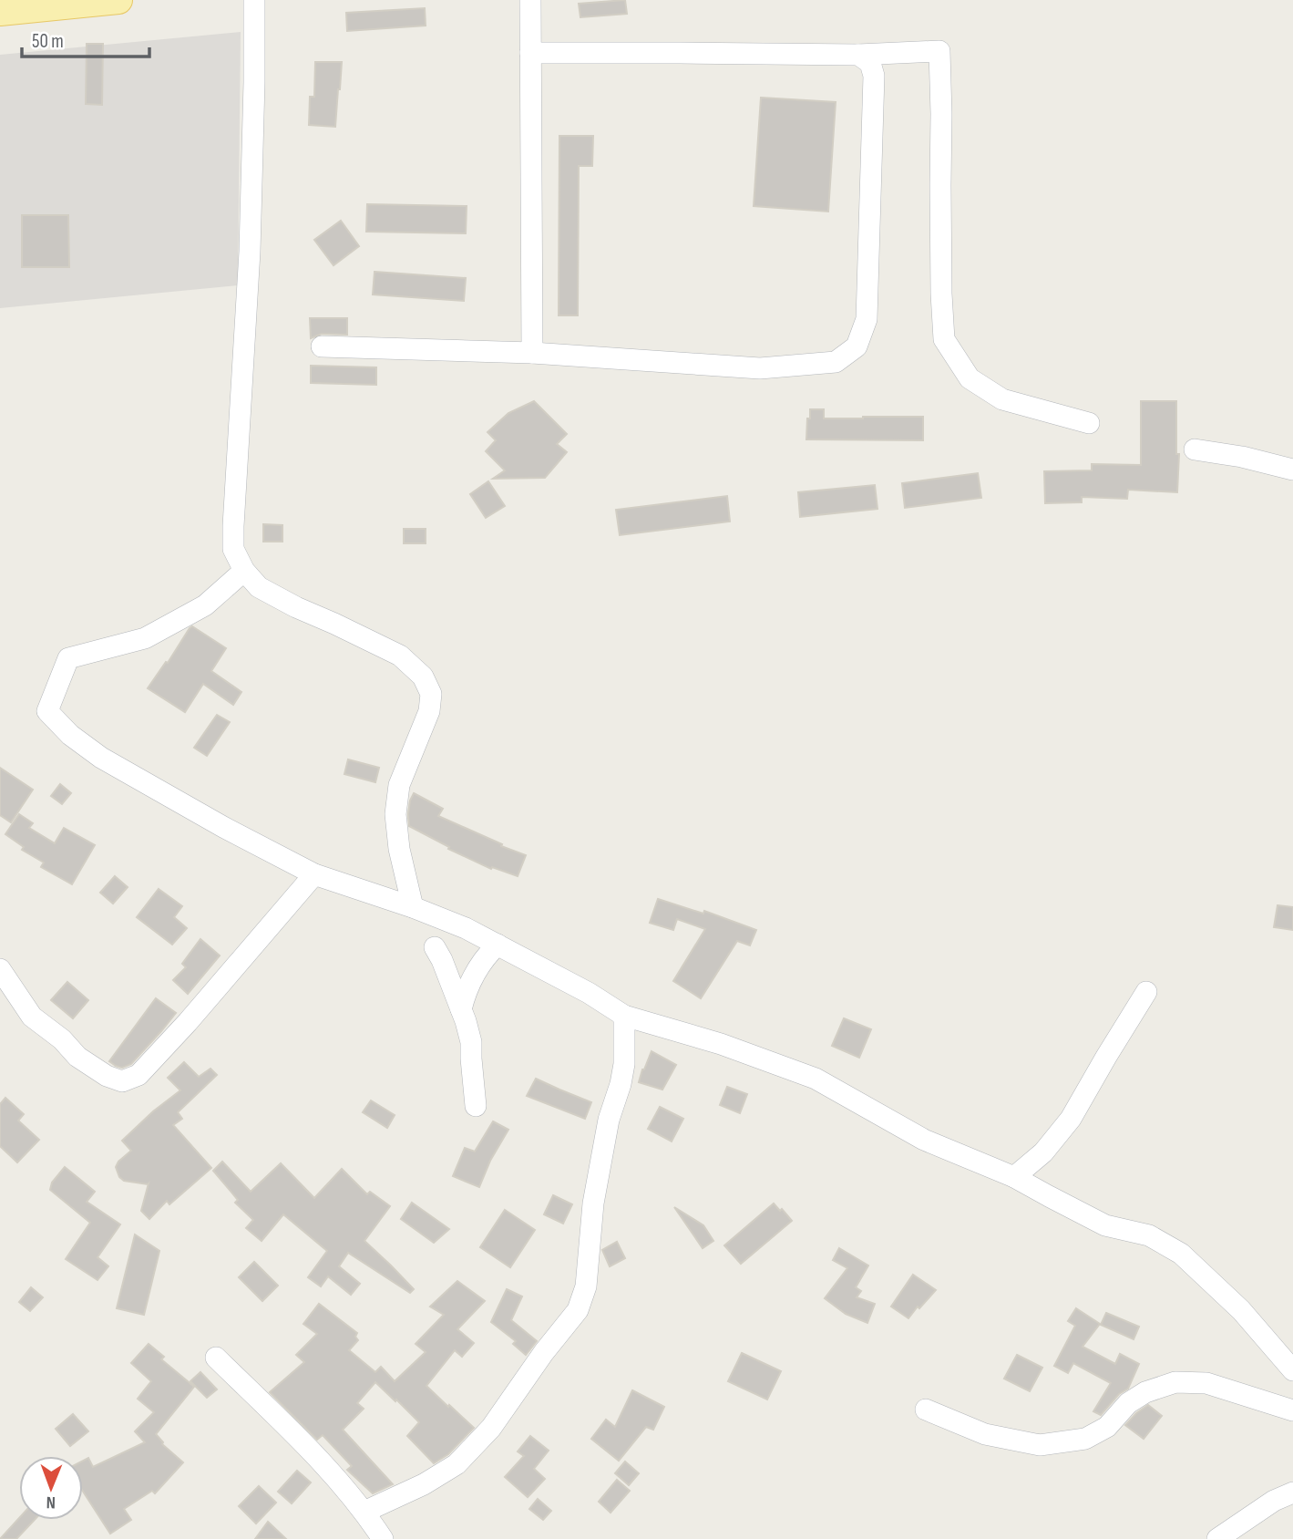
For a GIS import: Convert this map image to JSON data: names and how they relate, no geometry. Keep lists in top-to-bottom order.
{
  "scale_bar": "50 m",
  "north": "bottom"
}
